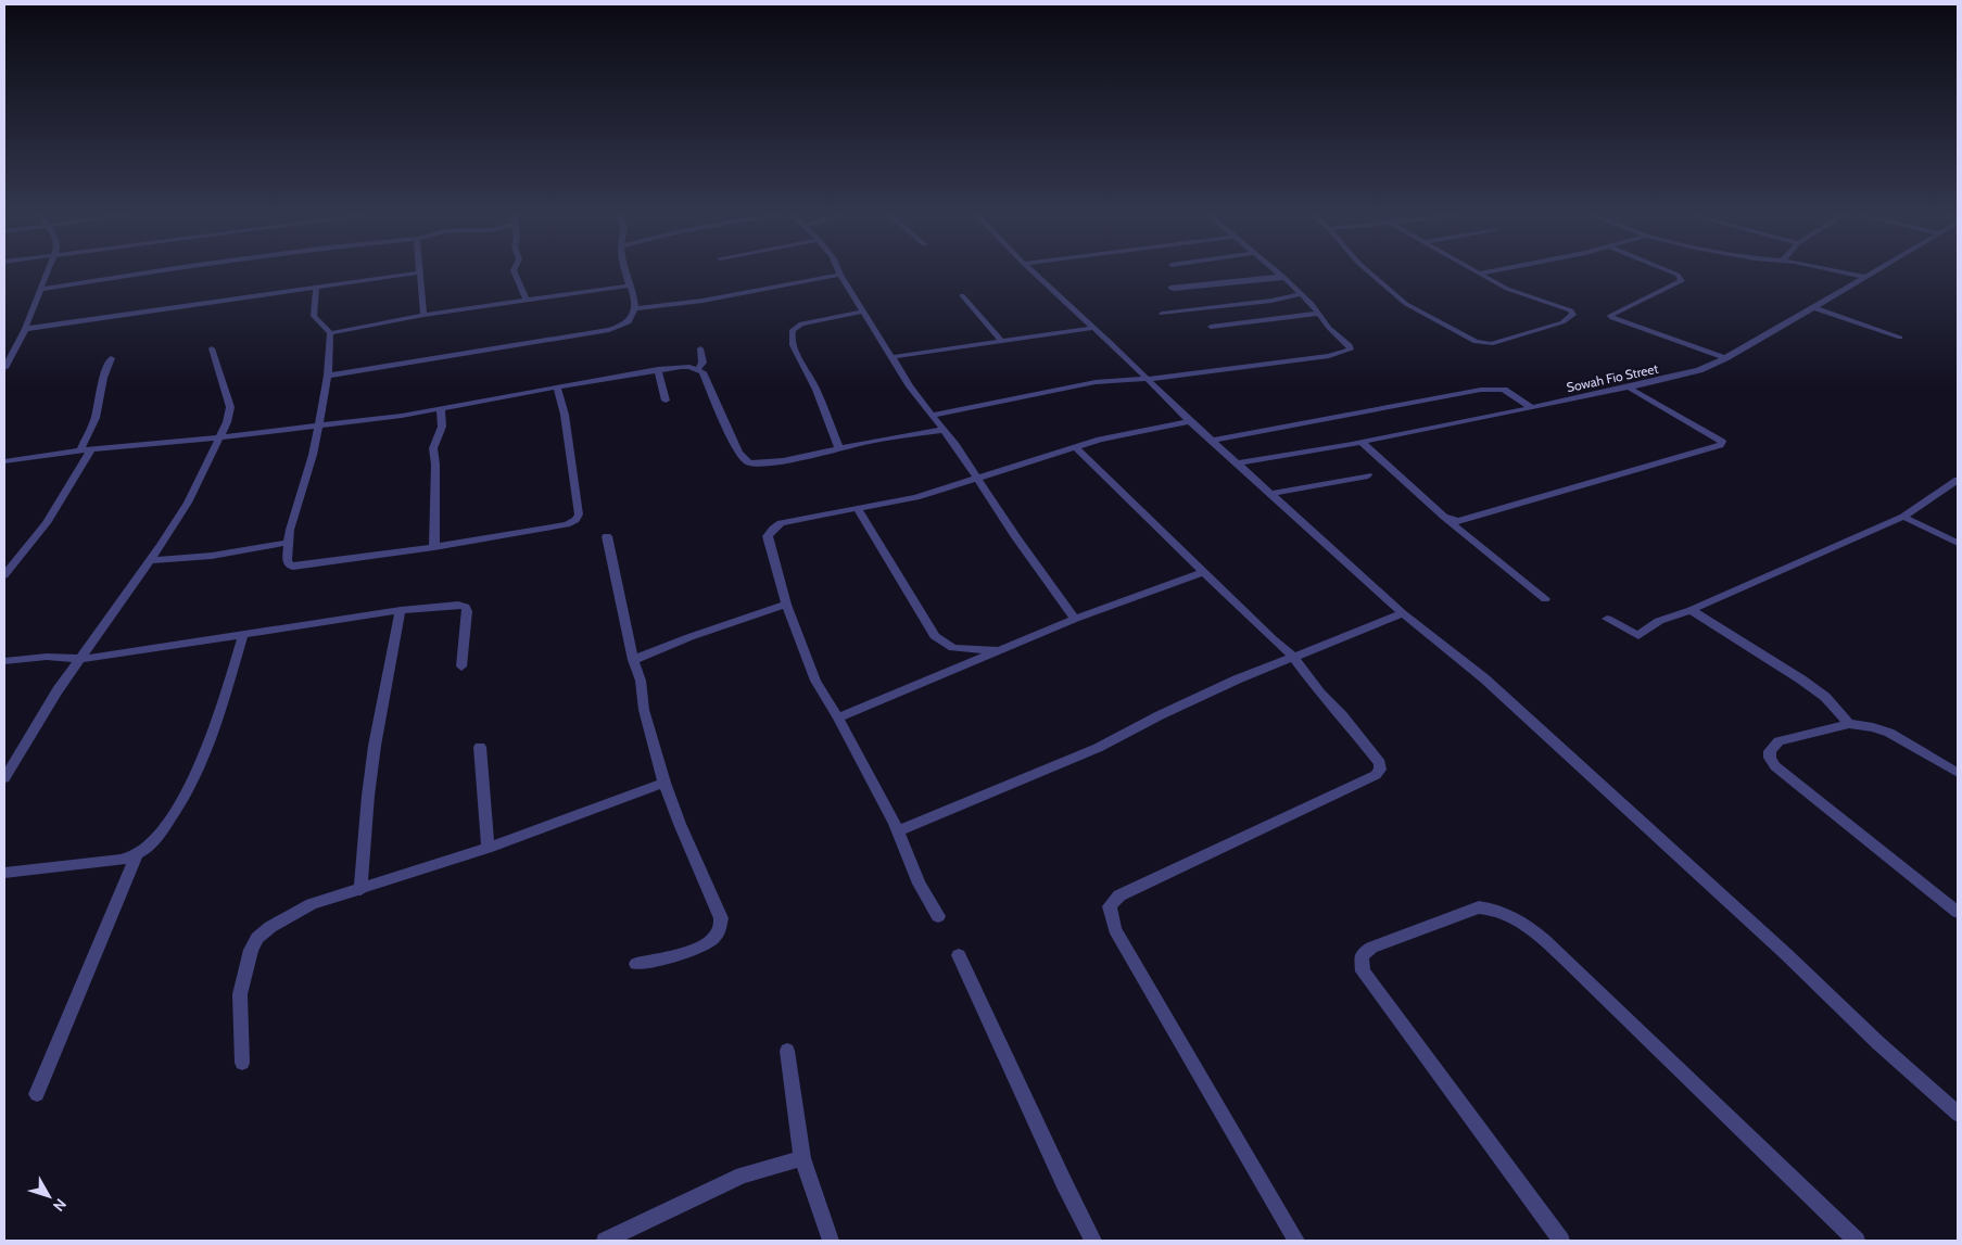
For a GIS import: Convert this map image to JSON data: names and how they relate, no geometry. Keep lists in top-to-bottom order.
{
  "streets": {
    "street": ["Sowah Fio Street"]
  },
  "north": "bottom right"
}
